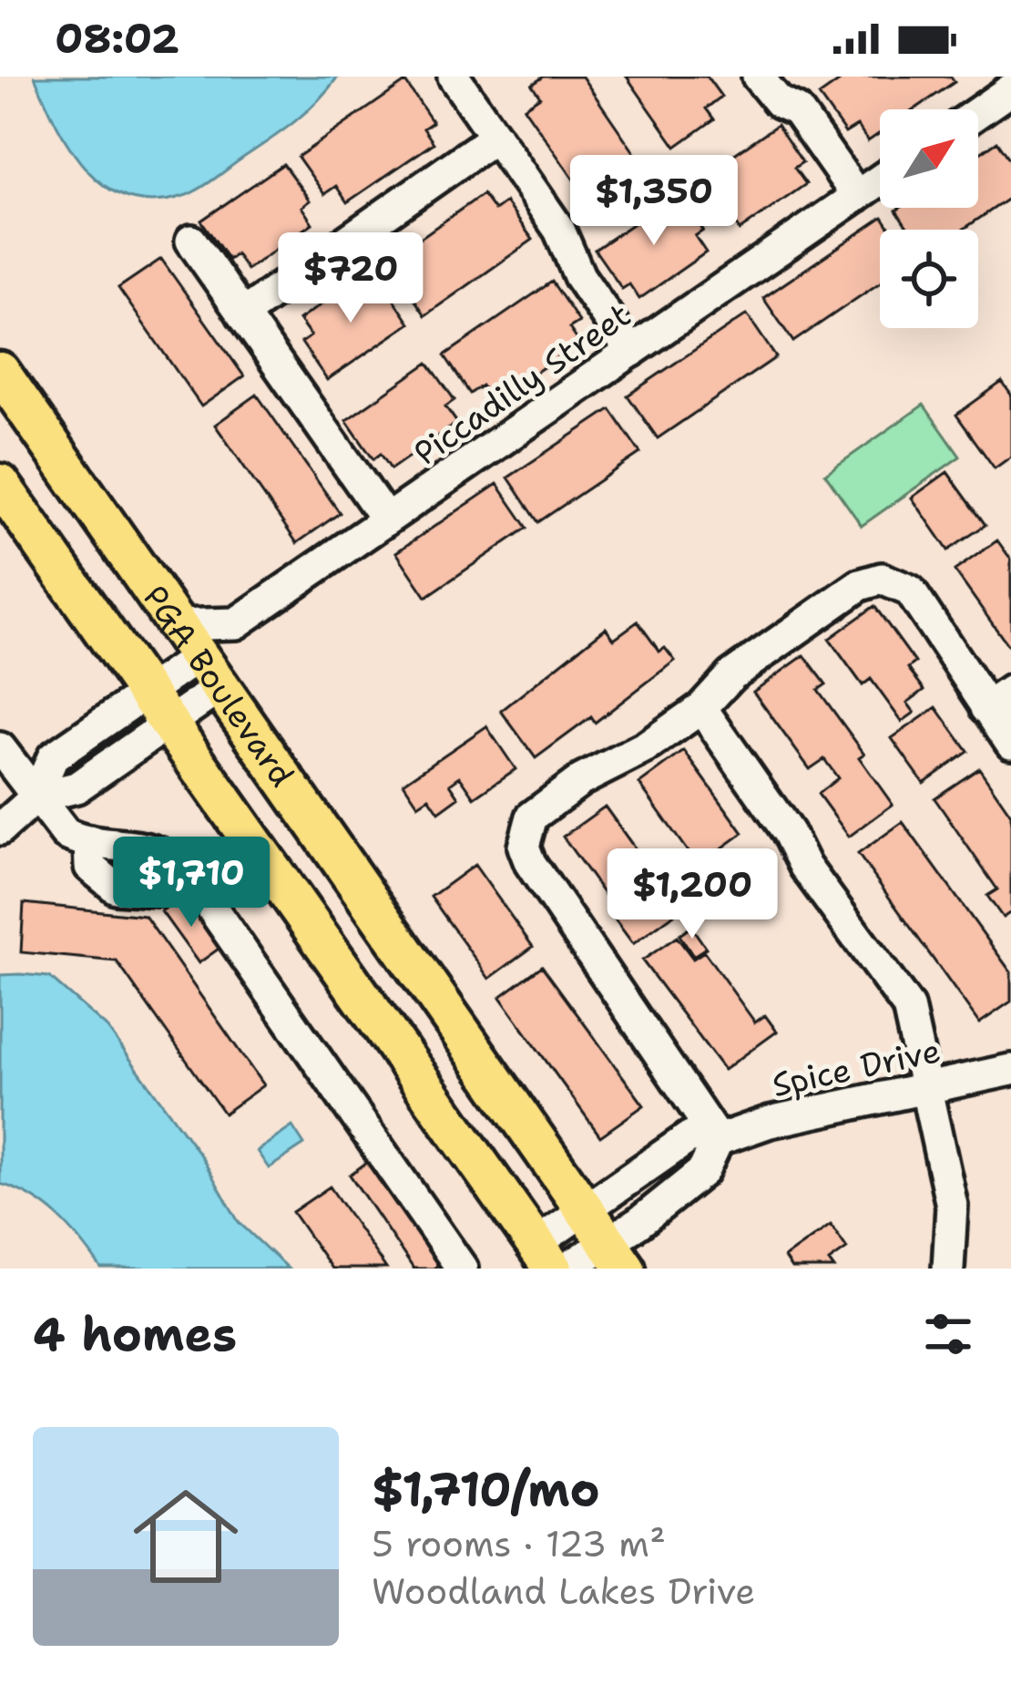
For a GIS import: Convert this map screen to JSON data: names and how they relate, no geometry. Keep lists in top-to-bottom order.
{
  "streets": {
    "main road": ["PGA Boulevard"],
    "street": ["Piccadilly Street", "Spice Drive"]
  },
  "crossings": [
    ["Piccadilly Street", "PGA Boulevard"],
    ["PGA Boulevard", "Spice Drive"]
  ],
  "north": "top right",
  "page": {
    "status": "08:02",
    "price": [
      "$1,350",
      "$720",
      "$1,710",
      "$1,200"
    ],
    "heading": "4 homes",
    "list": [
      {
        "name": "$1,710/mo",
        "note": "5 rooms · 123 m² · Woodland Lakes Drive"
      }
    ]
  }
}
